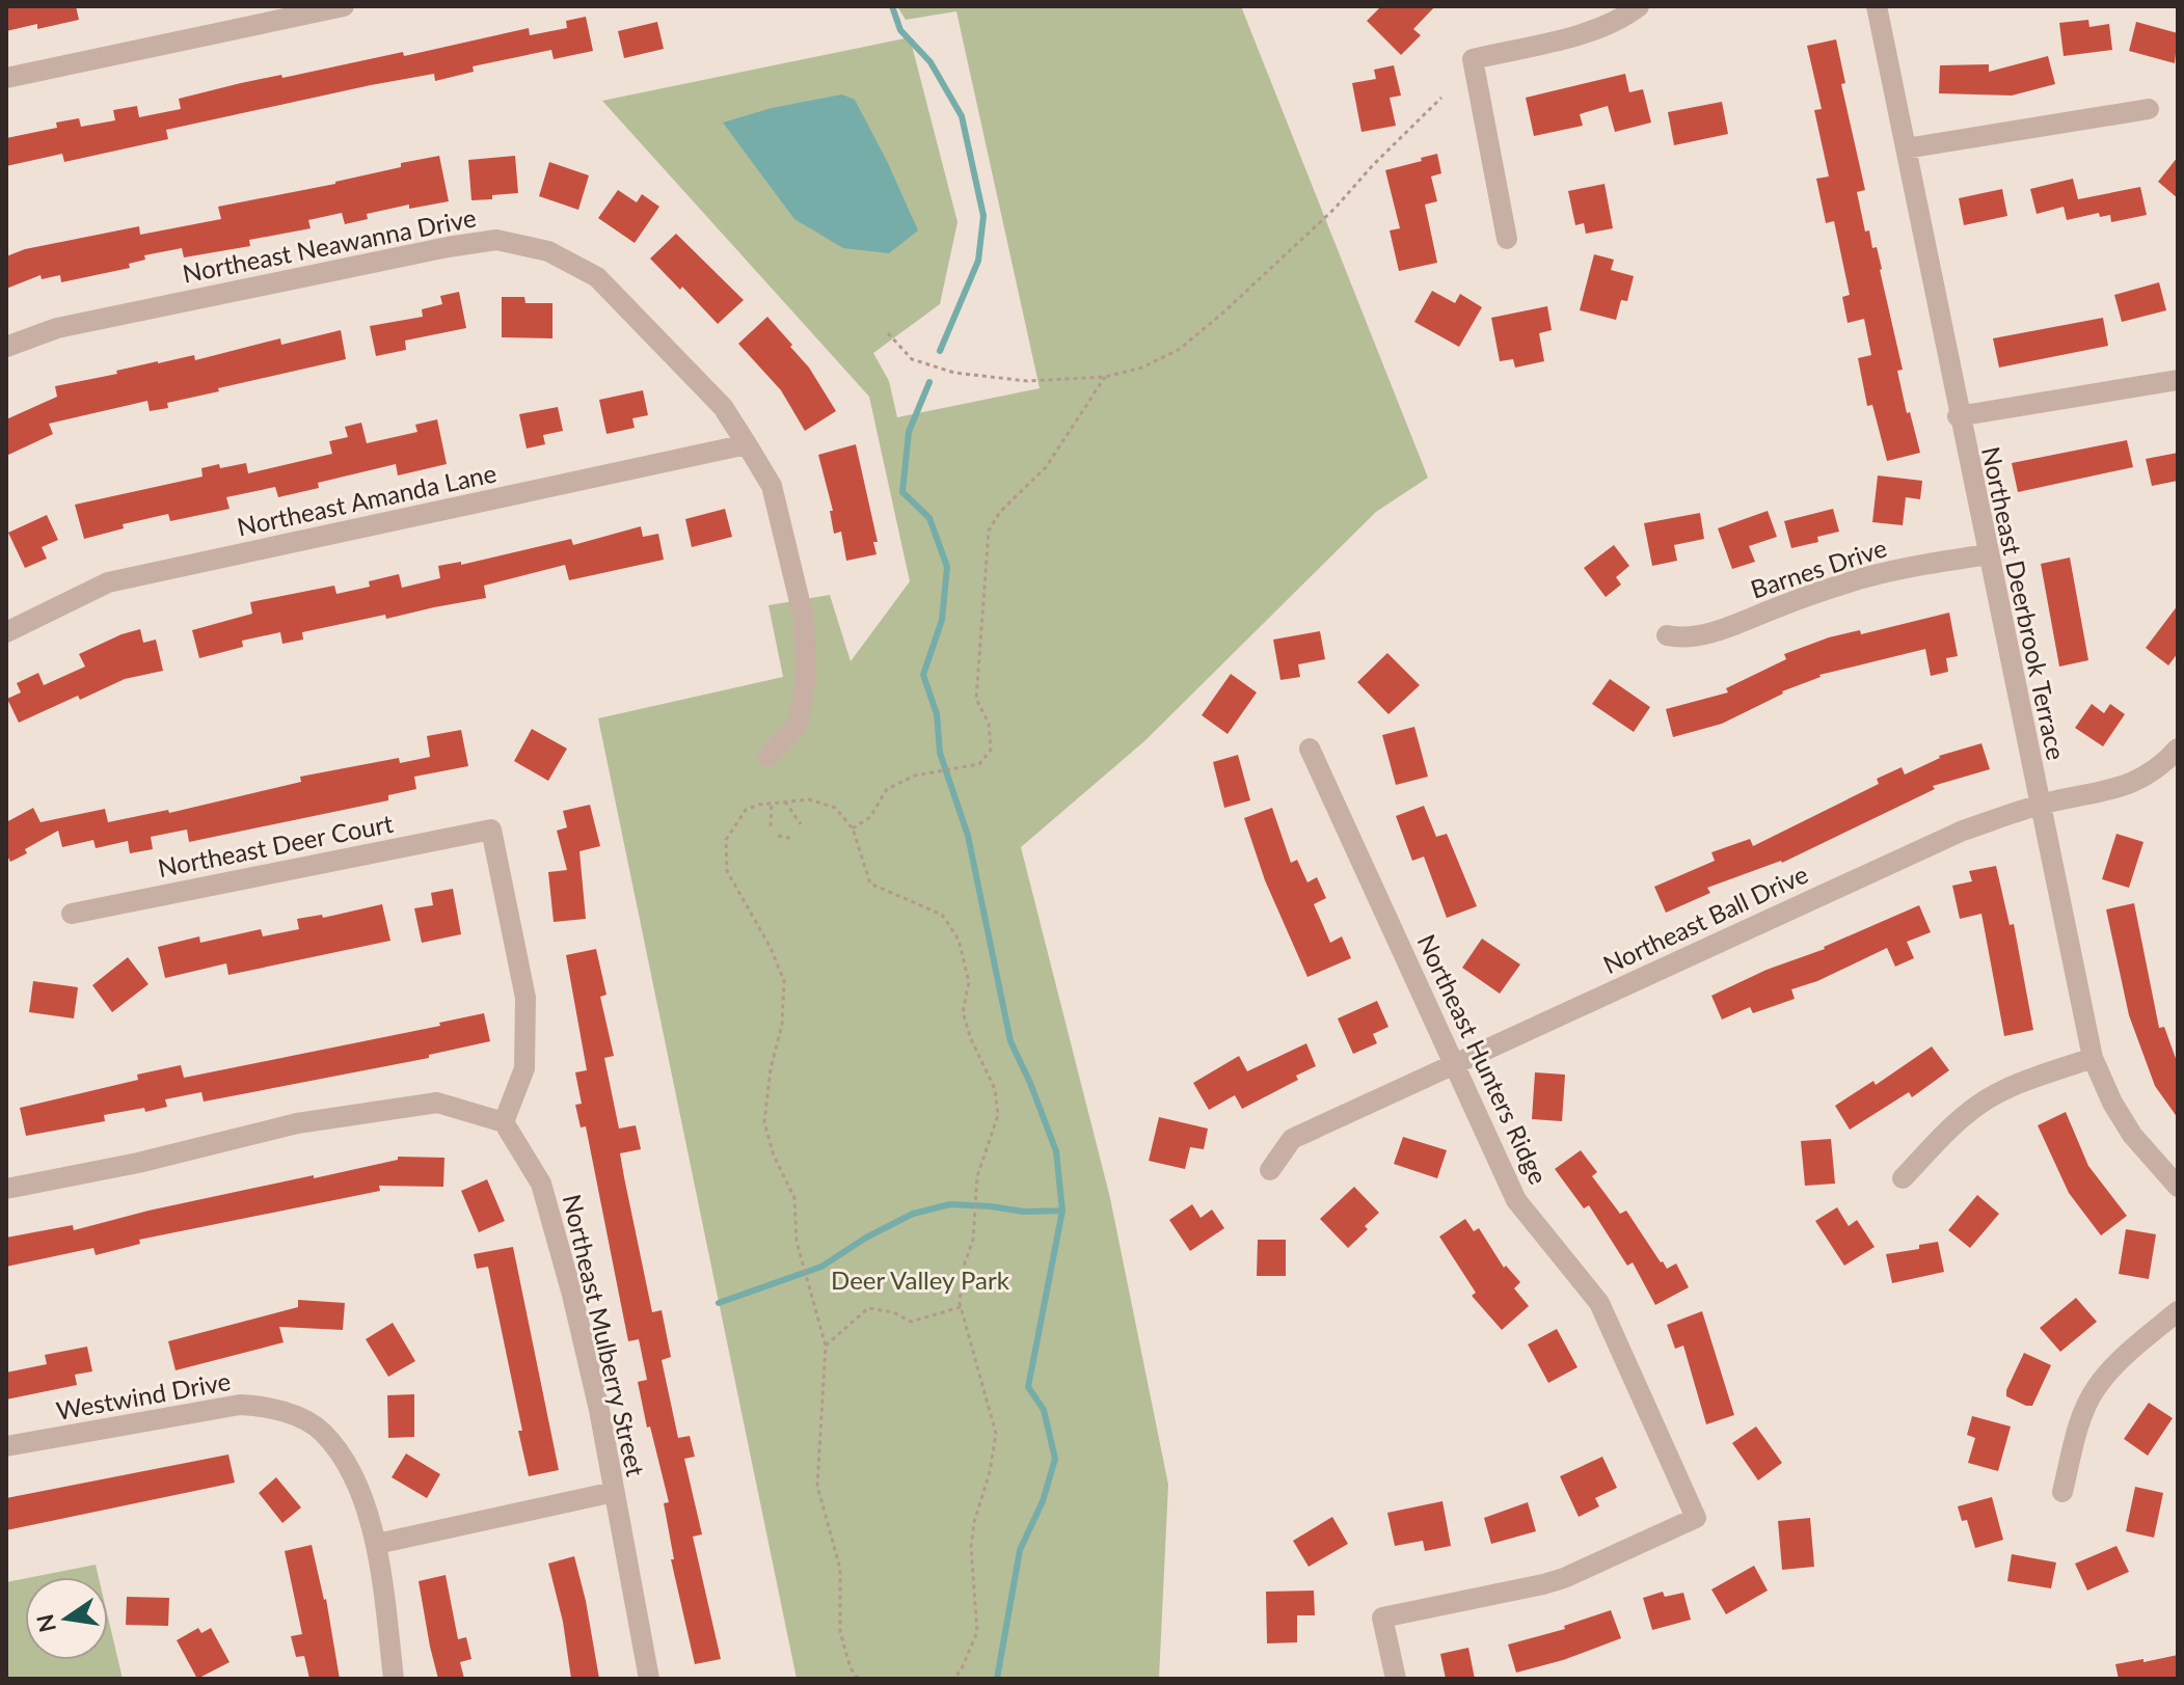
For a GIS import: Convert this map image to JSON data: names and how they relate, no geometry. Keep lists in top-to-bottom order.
{
  "streets": {
    "street": [
      "Northeast Neawanna Drive",
      "Northeast Amanda Lane",
      "Barnes Drive",
      "Northeast Deerbrook Terrace",
      "Northeast Deer Court",
      "Northeast Ball Drive",
      "Northeast Hunters Ridge",
      "Northeast Mulberry Street",
      "Westwind Drive"
    ]
  },
  "crossings": [
    ["Northeast Neawanna Drive", "Northeast Amanda Lane"],
    ["Barnes Drive", "Northeast Deerbrook Terrace"],
    ["Northeast Deerbrook Terrace", "Northeast Ball Drive"],
    ["Northeast Deer Court", "Northeast Mulberry Street"],
    ["Northeast Ball Drive", "Northeast Hunters Ridge"]
  ],
  "parks": ["Deer Valley Park"],
  "north": "left"
}
